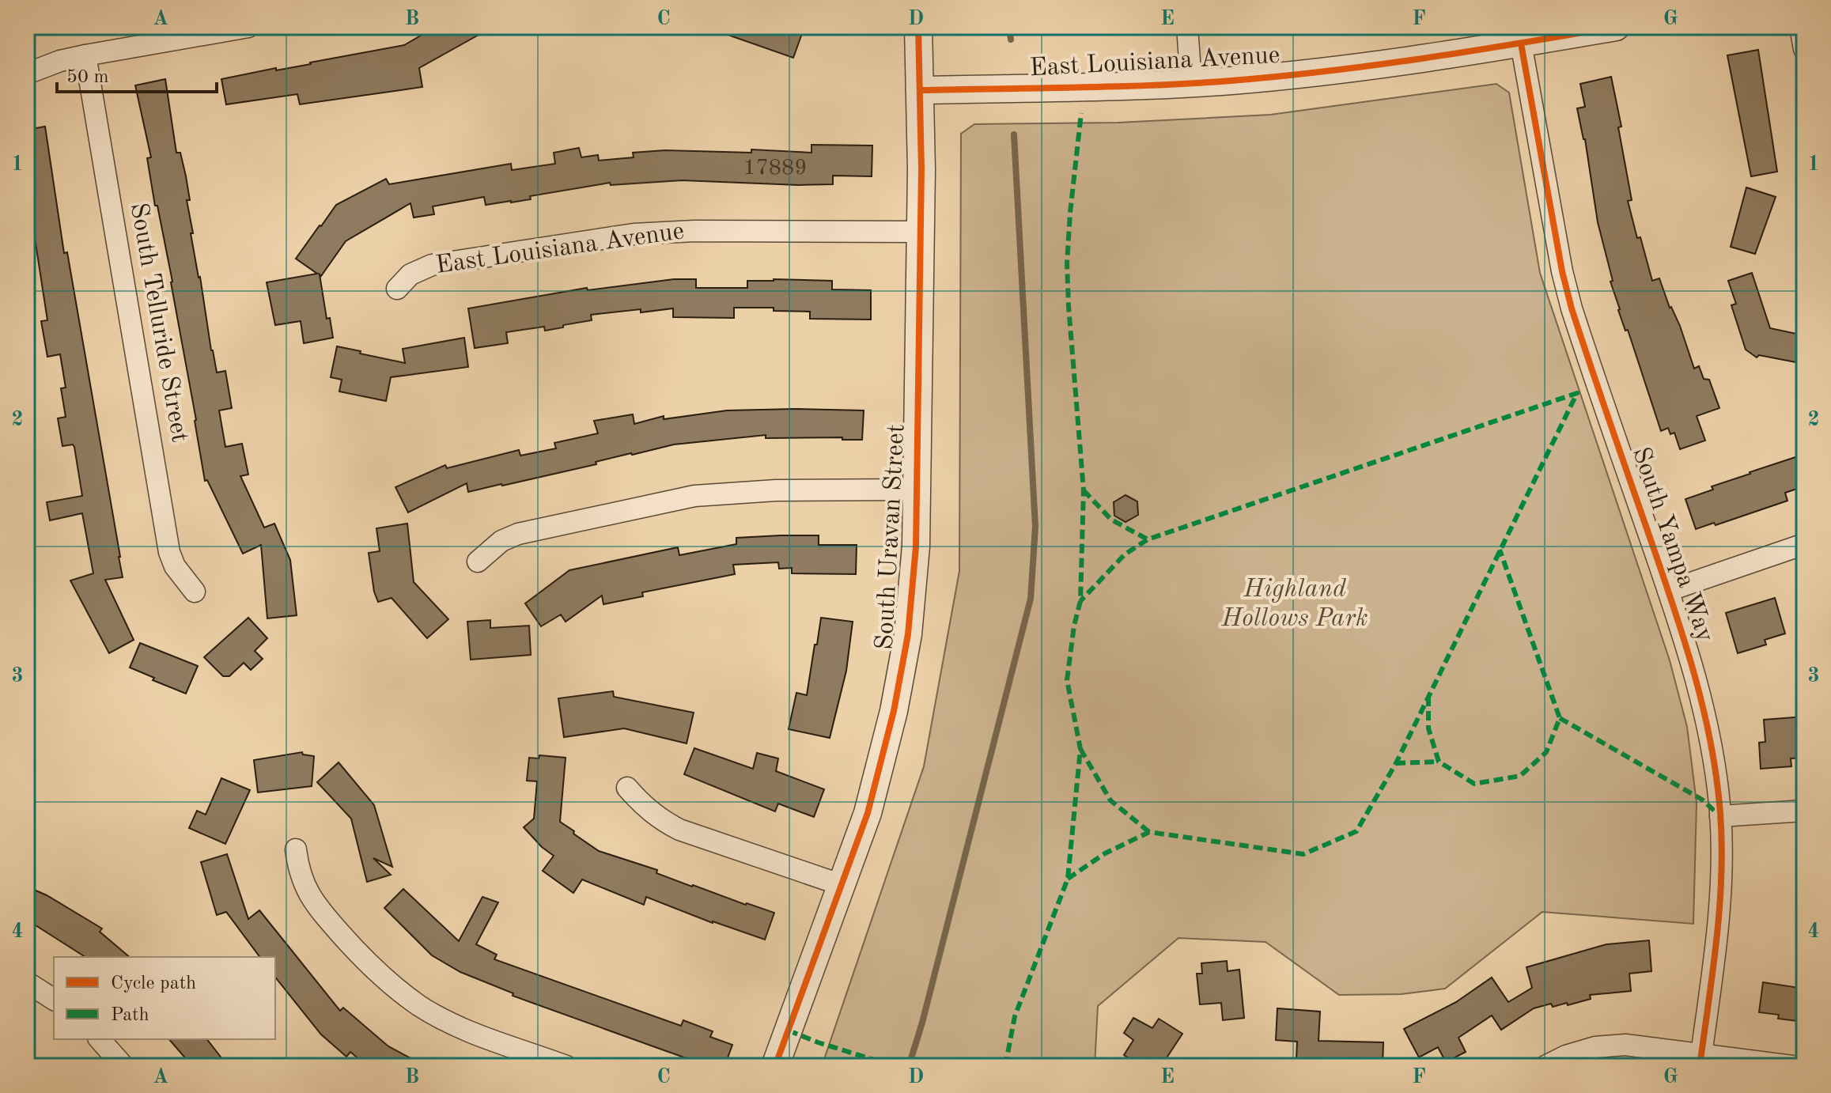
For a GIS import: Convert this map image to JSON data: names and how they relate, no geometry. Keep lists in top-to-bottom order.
{
  "streets": {
    "street": [
      "East Louisiana Avenue",
      "South Telluride Street",
      "South Uravan Street",
      "South Yampa Way"
    ]
  },
  "crossings": [
    ["East Louisiana Avenue", "South Uravan Street"],
    ["East Louisiana Avenue", "South Yampa Way"]
  ],
  "parks": ["Highland Hollows Park"],
  "house_numbers": ["17889"],
  "legend": ["Cycle path", "Path"],
  "scale_bar": "50 m",
  "grid": {
    "columns": [
      "A",
      "B",
      "C",
      "D",
      "E",
      "F",
      "G"
    ],
    "rows": [
      "1",
      "2",
      "3",
      "4"
    ]
  }
}
